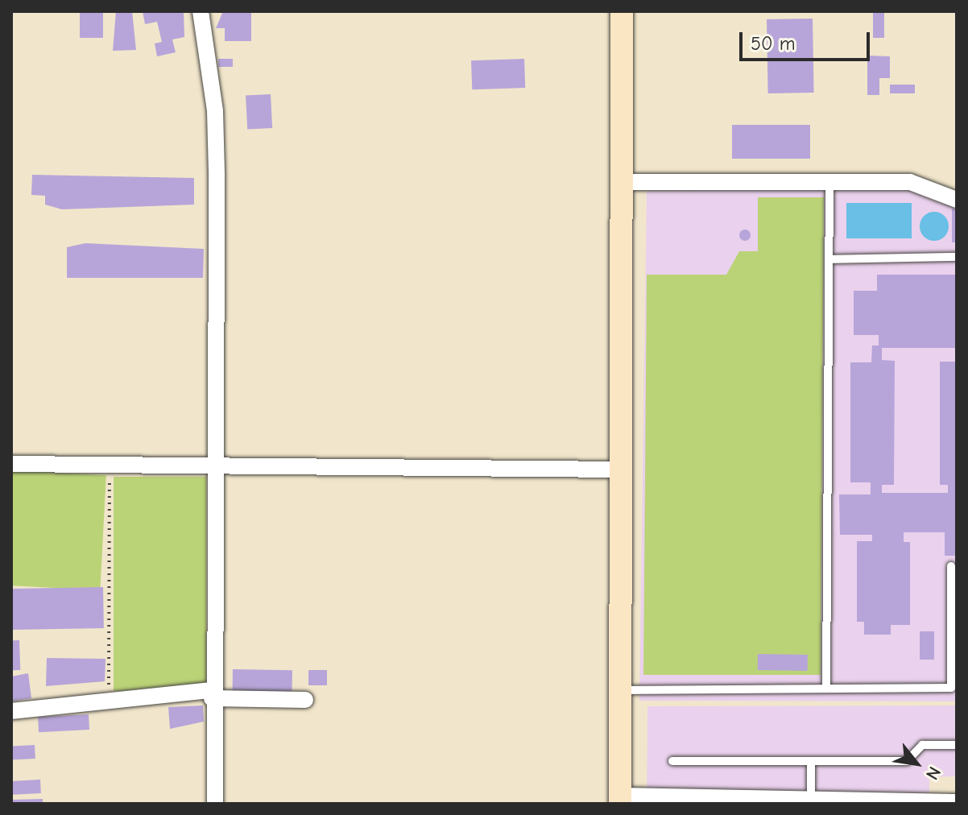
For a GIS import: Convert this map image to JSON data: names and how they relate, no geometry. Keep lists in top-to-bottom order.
{
  "scale_bar": "50 m",
  "north": "bottom right"
}
